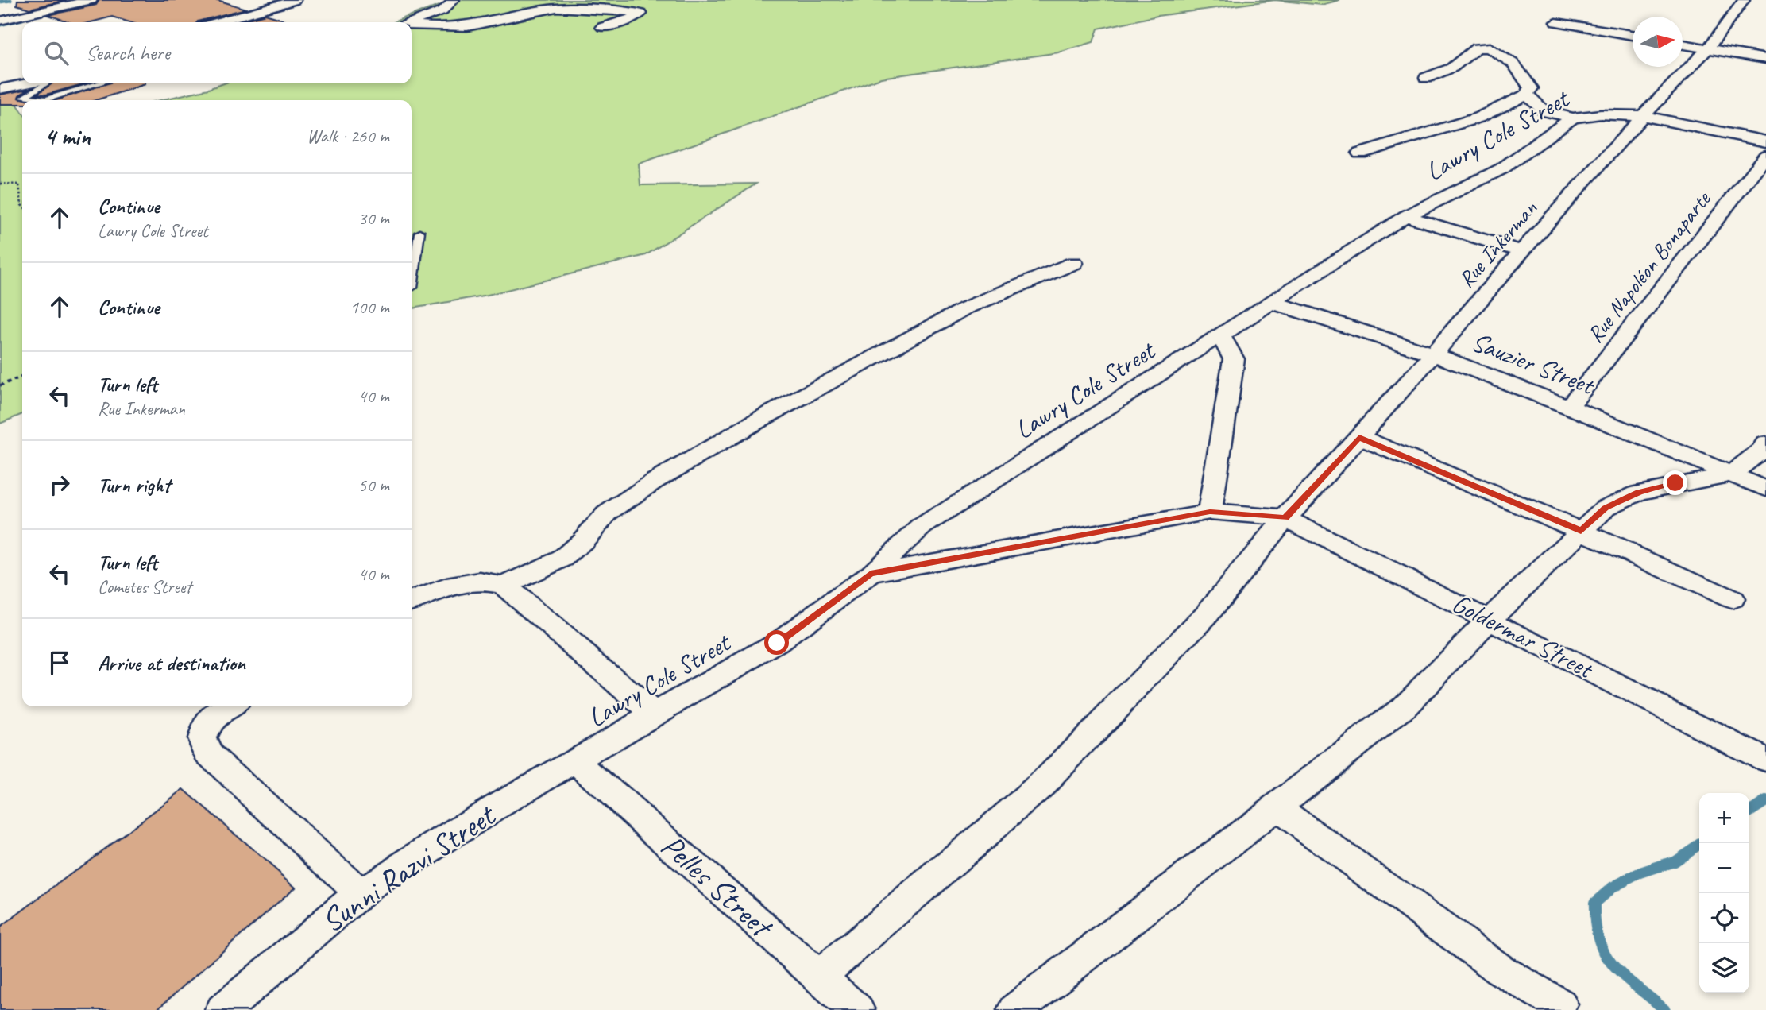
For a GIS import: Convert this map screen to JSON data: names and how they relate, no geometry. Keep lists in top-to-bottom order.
{
  "streets": {
    "street": [
      "Lawry Cole Street",
      "Rue Inkerman",
      "Rue Napoléon Bonaparte",
      "Sauzier Street",
      "Goldermar Street",
      "Sunni Razvi Street",
      "Pelles Street"
    ]
  },
  "crossings": [
    ["Lawry Cole Street", "Rue Inkerman"],
    ["Lawry Cole Street", "Sauzier Street"],
    ["Lawry Cole Street", "Sunni Razvi Street"],
    ["Lawry Cole Street", "Pelles Street"],
    ["Rue Inkerman", "Sauzier Street"],
    ["Rue Inkerman", "Goldermar Street"],
    ["Rue Inkerman", "Pelles Street"],
    ["Rue Napoléon Bonaparte", "Sauzier Street"],
    ["Sunni Razvi Street", "Pelles Street"]
  ],
  "north": "right",
  "page": {
    "search": "Search here",
    "heading": ["4 min", "Walk · 260 m"],
    "list": [
      ["Continue", "Lawry Cole Street", "30 m"],
      ["Continue", "100 m"],
      ["Turn left", "Rue Inkerman", "40 m"],
      ["Turn right", "50 m"],
      ["Turn left", "Cometes Street", "40 m"],
      "Arrive at destination"
    ],
    "map_buttons": ["+", "−"]
  }
}
